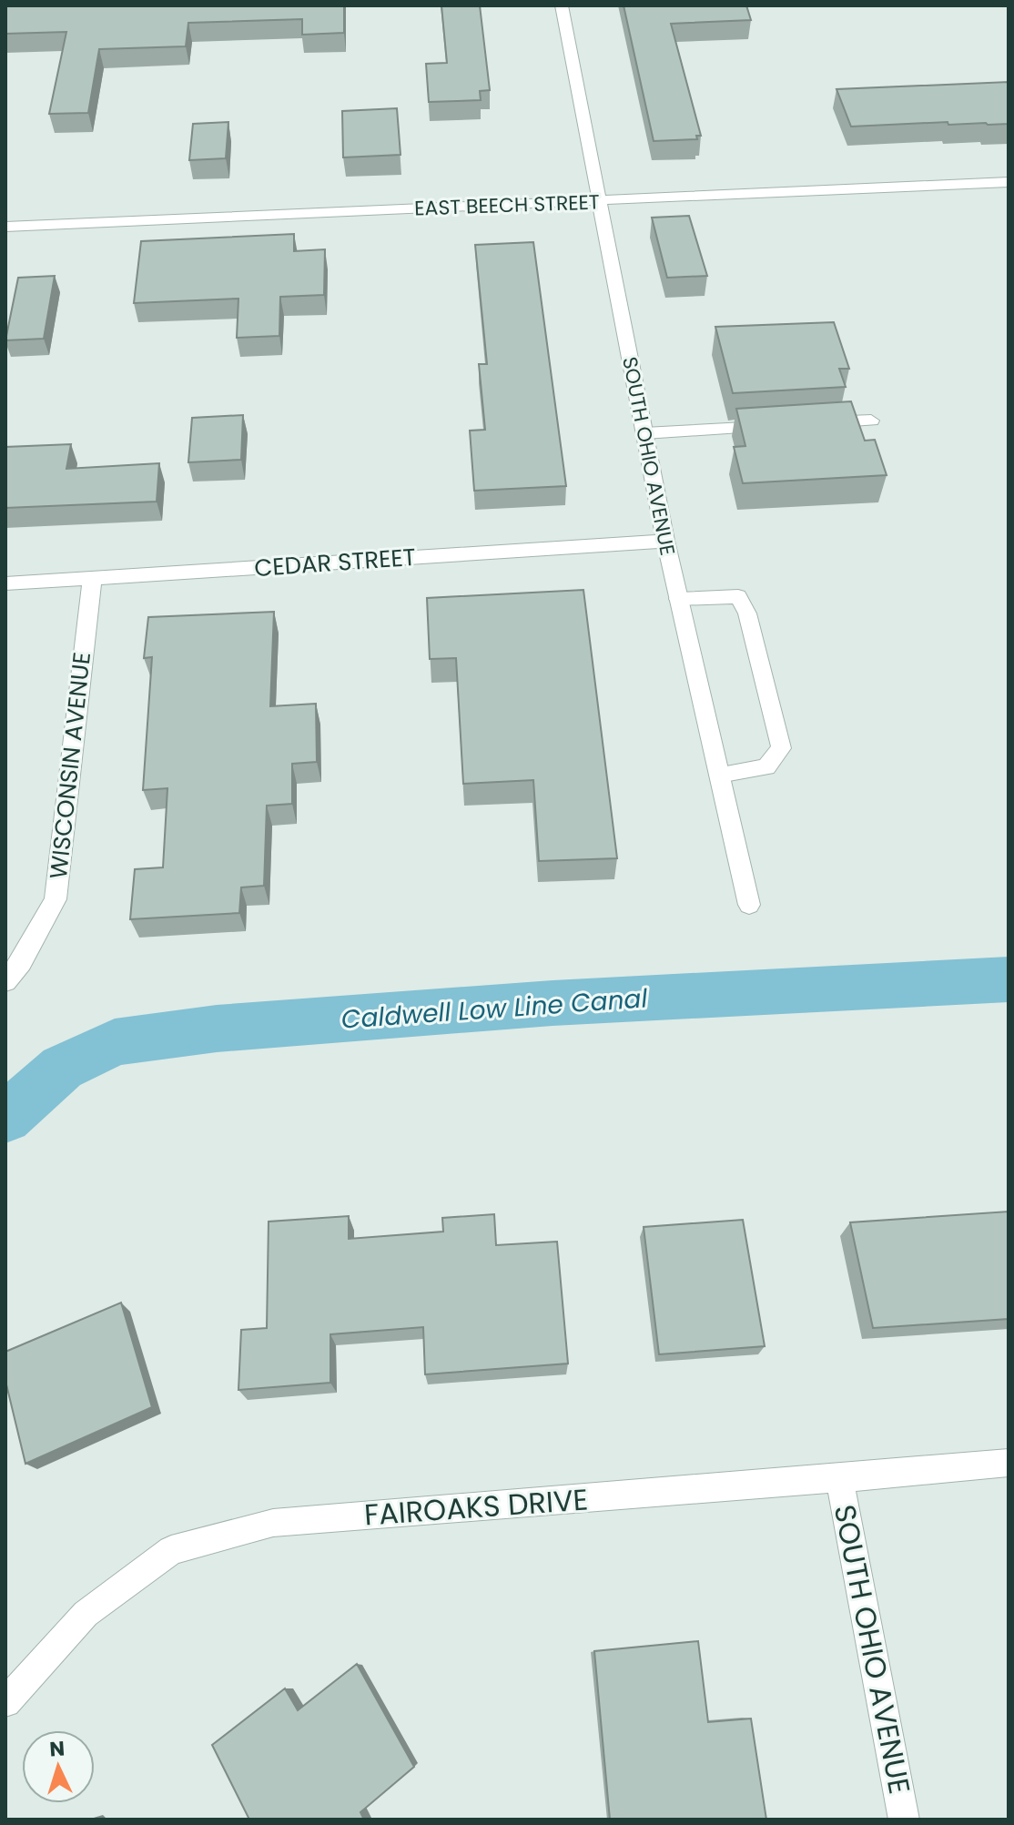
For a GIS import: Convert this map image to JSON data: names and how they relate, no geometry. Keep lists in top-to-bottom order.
{
  "streets": {
    "street": [
      "EAST BEECH STREET",
      "SOUTH OHIO AVENUE",
      "CEDAR STREET",
      "WISCONSIN AVENUE",
      "FAIROAKS DRIVE"
    ]
  },
  "crossings": [
    ["EAST BEECH STREET", "SOUTH OHIO AVENUE"],
    ["SOUTH OHIO AVENUE", "CEDAR STREET"],
    ["SOUTH OHIO AVENUE", "FAIROAKS DRIVE"],
    ["CEDAR STREET", "WISCONSIN AVENUE"]
  ],
  "water": ["Caldwell Low Line Canal"],
  "north": "top"
}
